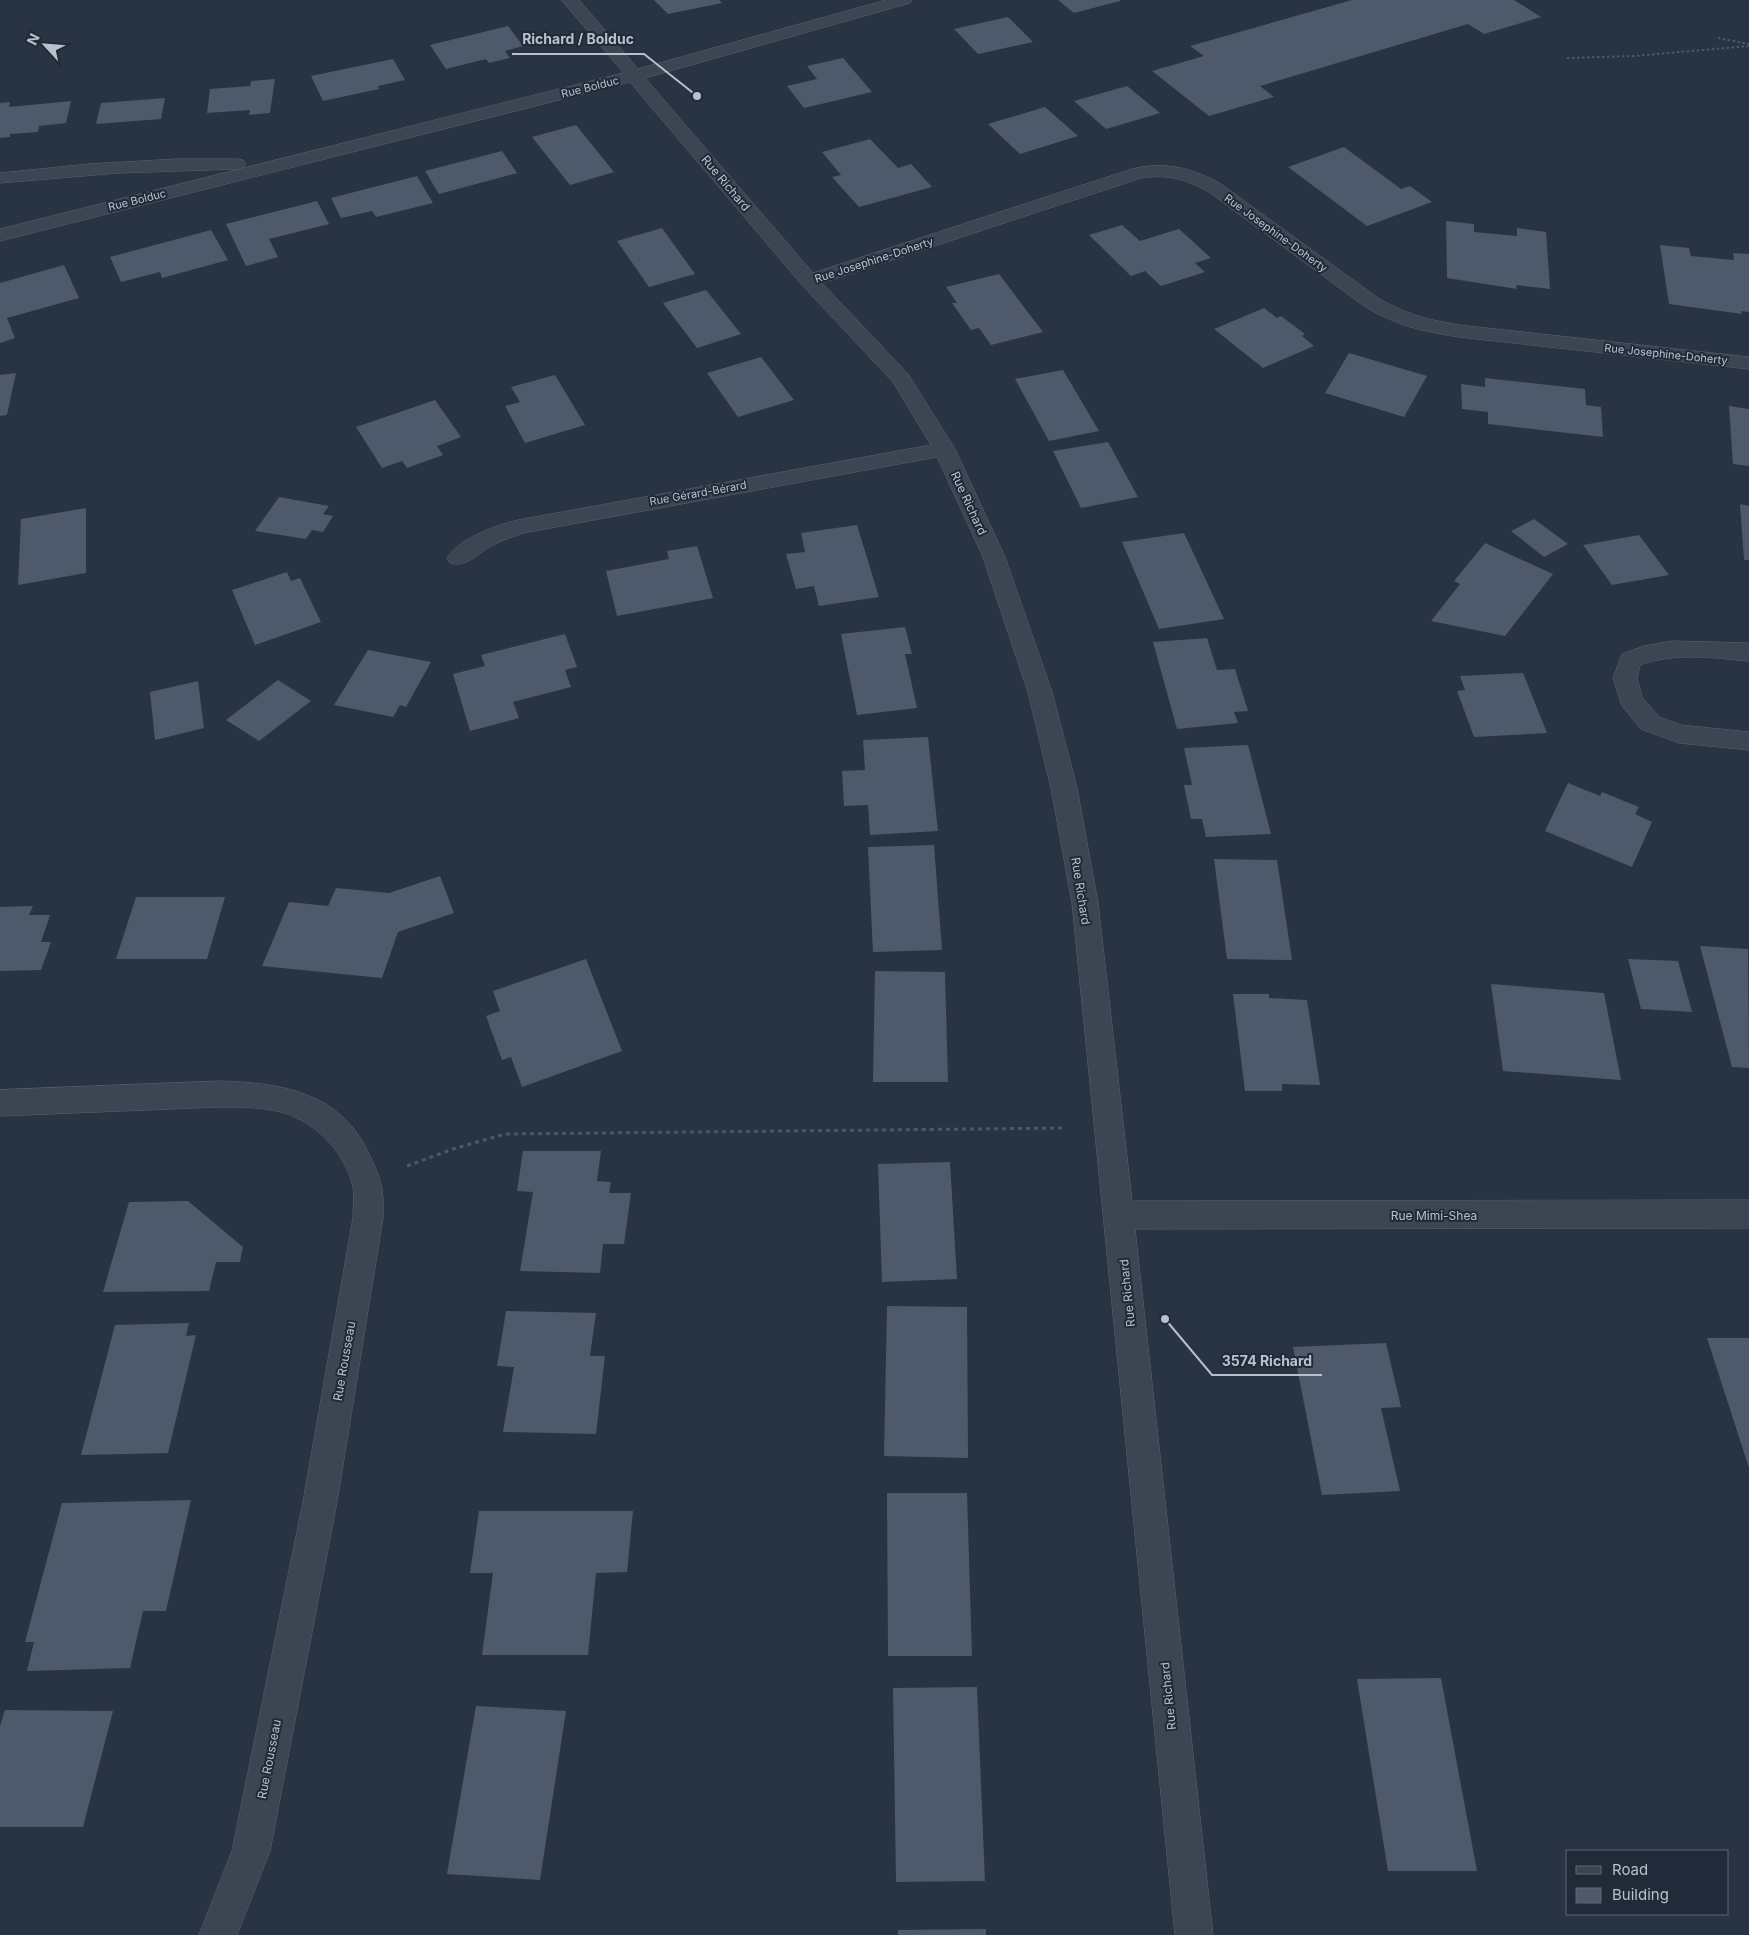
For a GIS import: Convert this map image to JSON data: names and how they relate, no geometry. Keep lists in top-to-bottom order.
{
  "streets": {
    "street": [
      "Rue Bolduc",
      "Rue Richard",
      "Rue Josephine-Doherty",
      "Rue Gérard-Bérard",
      "Rue Mimi-Shea",
      "Rue Rousseau"
    ]
  },
  "crossings": [
    ["Rue Bolduc", "Rue Richard"],
    ["Rue Richard", "Rue Josephine-Doherty"],
    ["Rue Richard", "Rue Gérard-Bérard"],
    ["Rue Richard", "Rue Mimi-Shea"]
  ],
  "places": ["Richard / Bolduc", "3574 Richard"],
  "legend": ["Road", "Building"],
  "north": "top left"
}
